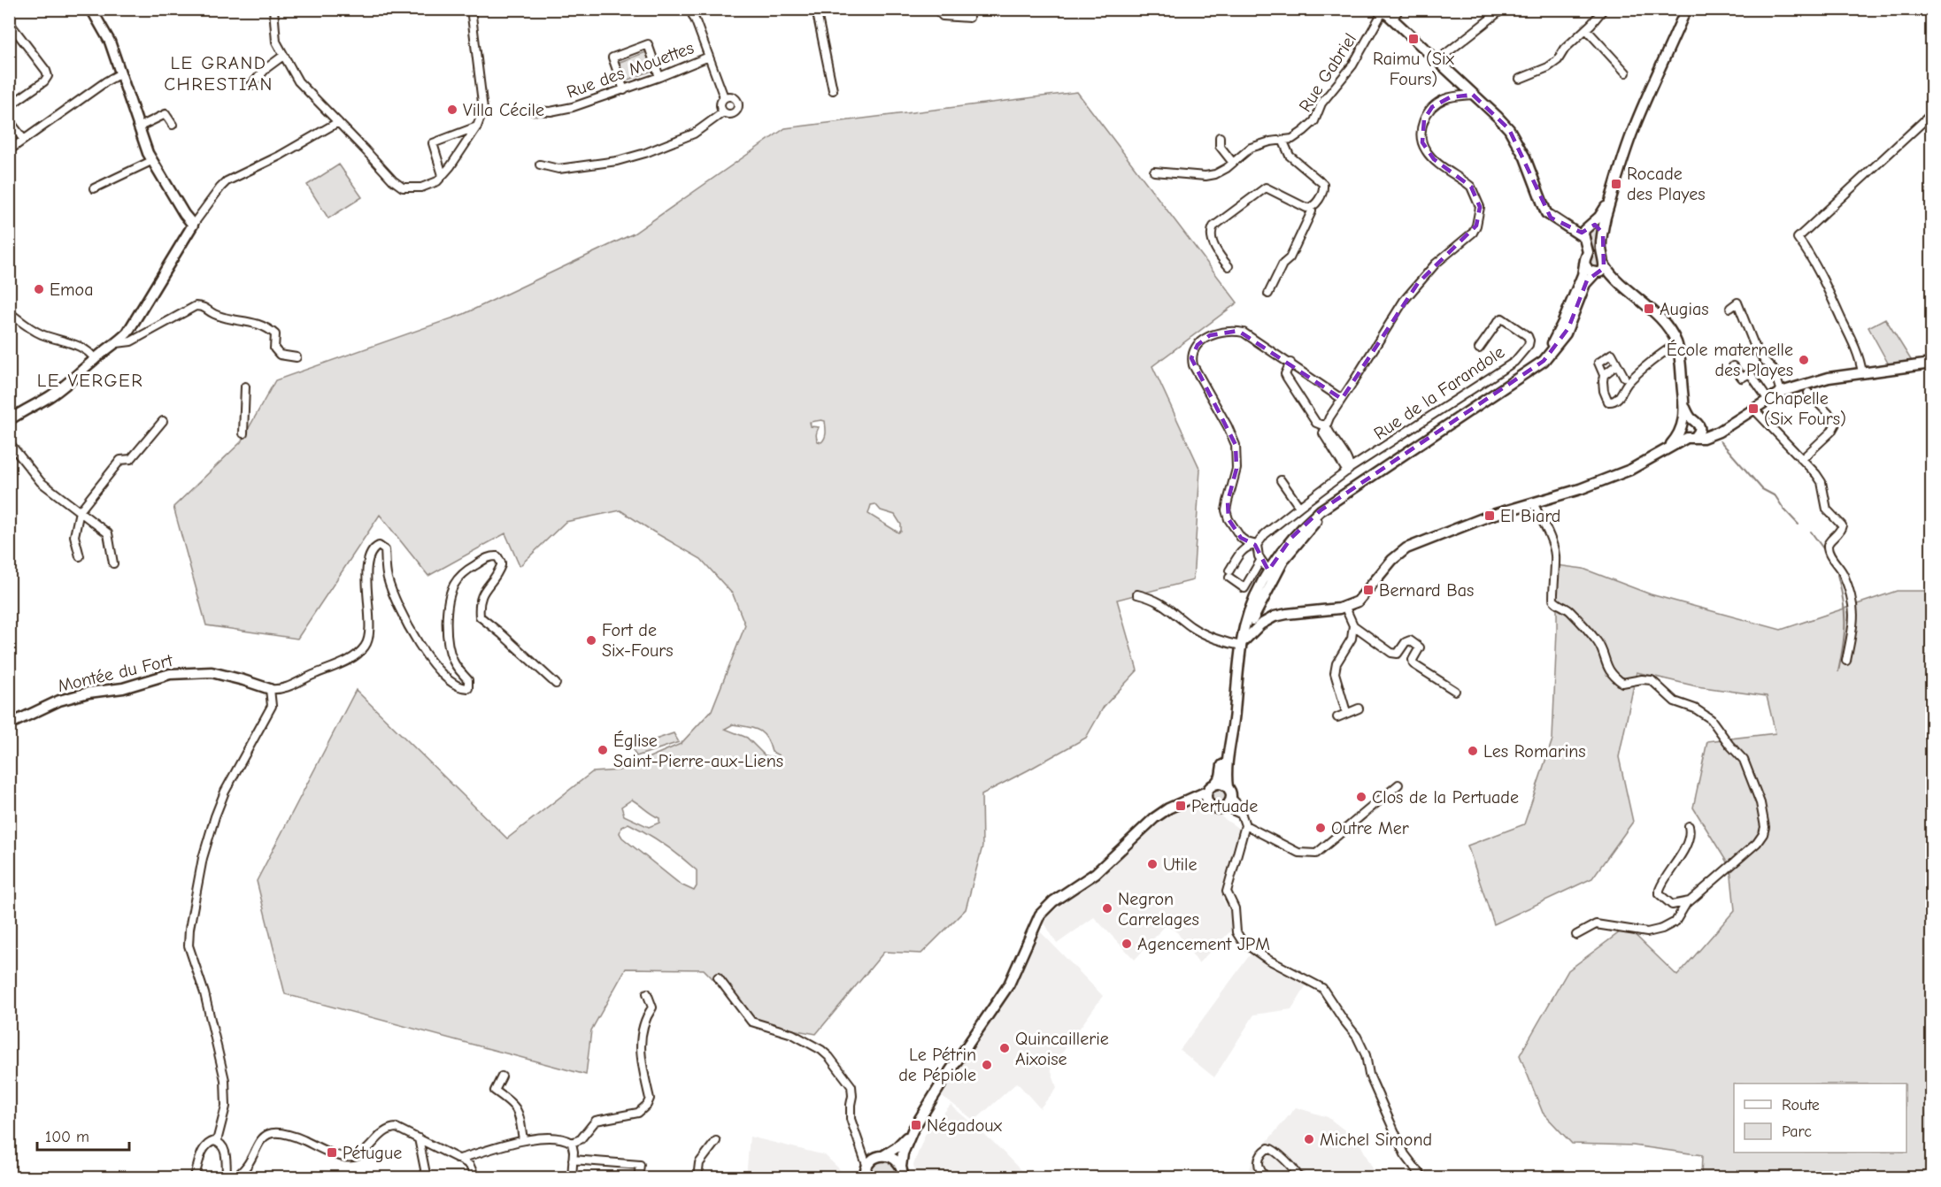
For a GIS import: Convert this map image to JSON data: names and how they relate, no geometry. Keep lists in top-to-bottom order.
{
  "streets": {
    "main road": ["Montée du Fort"],
    "street": ["Rue des Mouettes", "Rue Gabriel", "Rue de la Farandole"]
  },
  "districts": ["LE GRAND CHRESTIAN", "LE VERGER"],
  "places": {
    "transit": [
      "Raimu (Six Fours)",
      "Rocade des Playes",
      "Augias",
      "Chapelle (Six Fours)",
      "El Biard",
      "Bernard Bas",
      "Pertuade",
      "Négadoux",
      "Pétugue"
    ],
    "other": [
      "Villa Cécile",
      "Emoa",
      "École maternelle des Playes",
      "Fort de Six-Fours",
      "Église Saint-Pierre-aux-Liens",
      "Les Romarins",
      "Clos de la Pertuade",
      "Outre Mer",
      "Utile",
      "Negron Carrelages",
      "Agencement JPM",
      "Quincaillerie Aixoise",
      "Le Pétrin de Pépiole",
      "Michel Simond"
    ]
  },
  "legend": ["Route", "Parc"],
  "scale_bar": "100 m"
}
